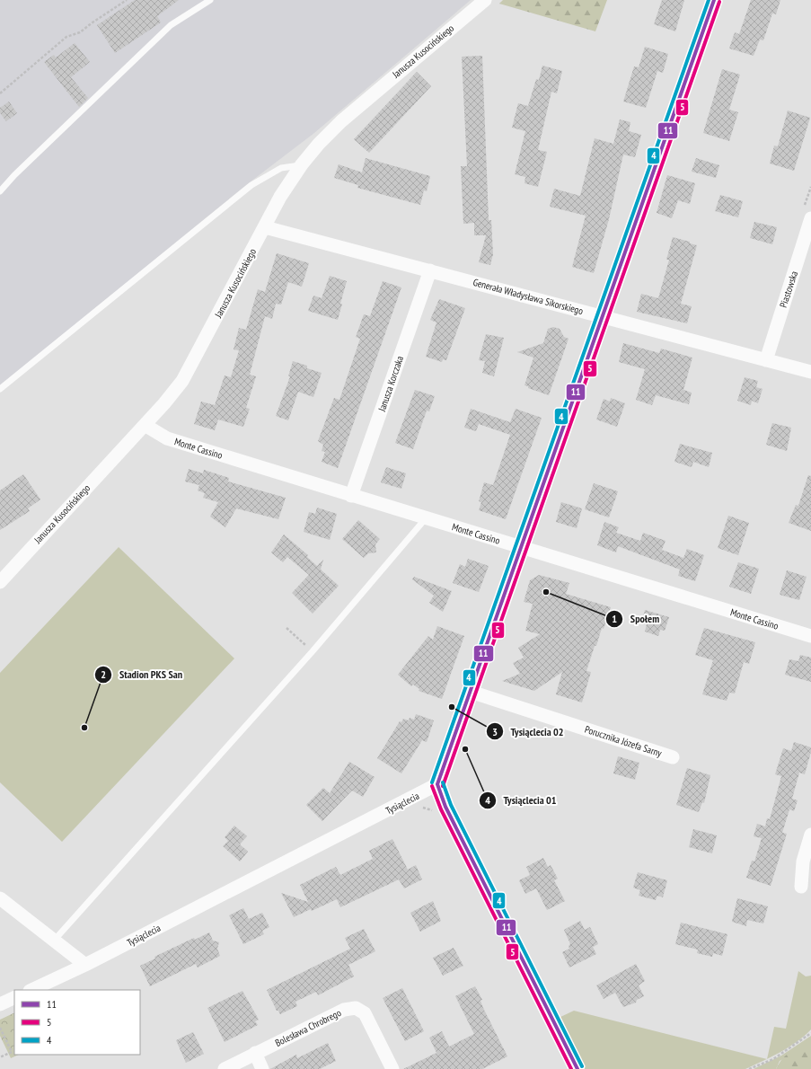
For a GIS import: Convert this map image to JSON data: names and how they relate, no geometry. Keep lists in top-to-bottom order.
{
  "streets": {
    "street": [
      "Janusza Kusocińskiego",
      "Piastowska",
      "Generała Władysława Sikorskiego",
      "Janusza Korczaka",
      "Monte Cassino",
      "Porucznika Józefa Sarny",
      "Tysiąclecia",
      "Bolesława Chrobrego"
    ]
  },
  "crossings": [
    ["Janusza Kusocińskiego", "Generała Władysława Sikorskiego"],
    ["Janusza Kusocińskiego", "Monte Cassino"],
    ["Piastowska", "Generała Władysława Sikorskiego"],
    ["Generała Władysława Sikorskiego", "Janusza Korczaka"],
    ["Janusza Korczaka", "Monte Cassino"]
  ],
  "places": [
    "Społem",
    "Tysiąclecia 02",
    "Stadion PKS San",
    "Tysiąclecia 01"
  ],
  "lines": ["transit line 11", "transit line 4", "transit line 5"],
  "legend": ["11", "5", "4"]
}
